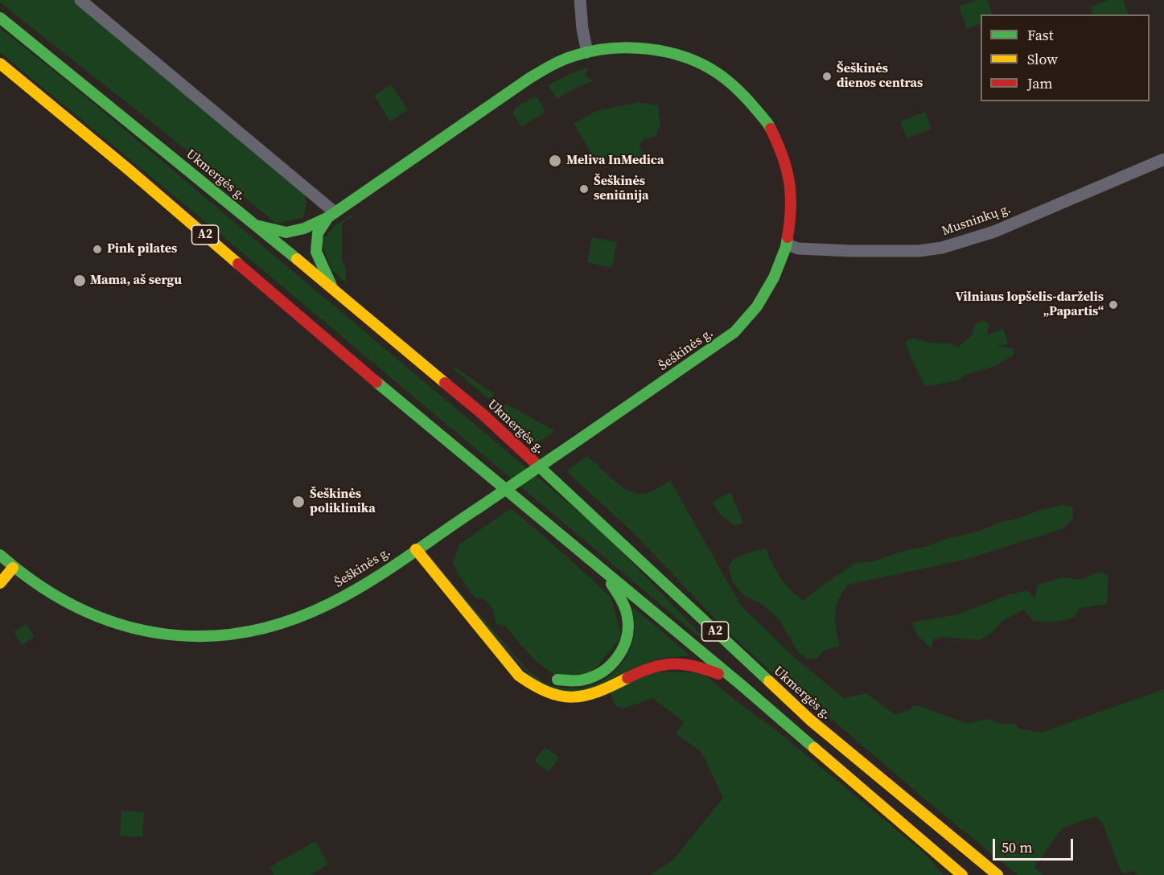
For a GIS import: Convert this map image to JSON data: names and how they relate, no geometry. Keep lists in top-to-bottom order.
{
  "streets": {
    "main road": ["Ukmergės g.", "A2", "Šeškinės g."],
    "street": ["Musninkų g."]
  },
  "crossings": [
    ["Ukmergės g.", "Šeškinės g."],
    ["Musninkų g.", "Šeškinės g."]
  ],
  "places": [
    "Šeškinės dienos centras",
    "Meliva InMedica",
    "Šeškinės seniūnija",
    "Pink pilates",
    "Mama, aš sergu",
    "Vilniaus lopšelis-darželis „Papartis“",
    "Šeškinės poliklinika"
  ],
  "legend": ["Fast", "Slow", "Jam"],
  "scale_bar": "50 m"
}
